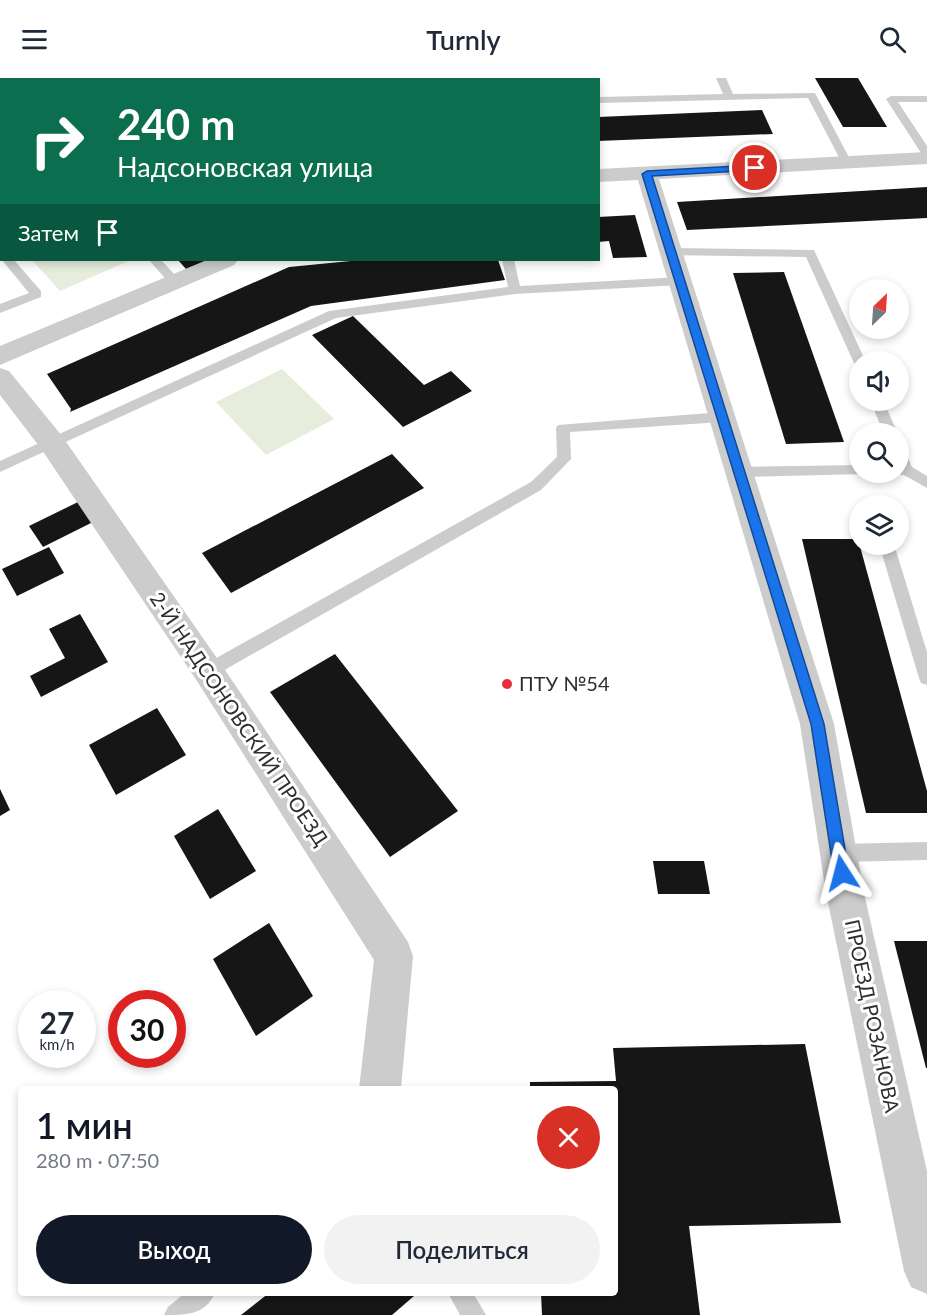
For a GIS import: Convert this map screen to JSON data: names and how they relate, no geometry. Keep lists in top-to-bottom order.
{
  "streets": {
    "street": ["2-Й НАДСОНОВСКИЙ ПРОЕЗД", "ПРОЕЗД РОЗАНОВА"]
  },
  "places": ["ПТУ №54"],
  "north": "top right",
  "page": {
    "header": "Turnly",
    "turn": ["240 m", "Надсоновская улица"],
    "then": "Затем",
    "speed": "27 km/h",
    "limit": "30",
    "heading": ["1 мин", "280 m · 07:50"],
    "buttons": ["Выход", "Поделиться"]
  }
}
